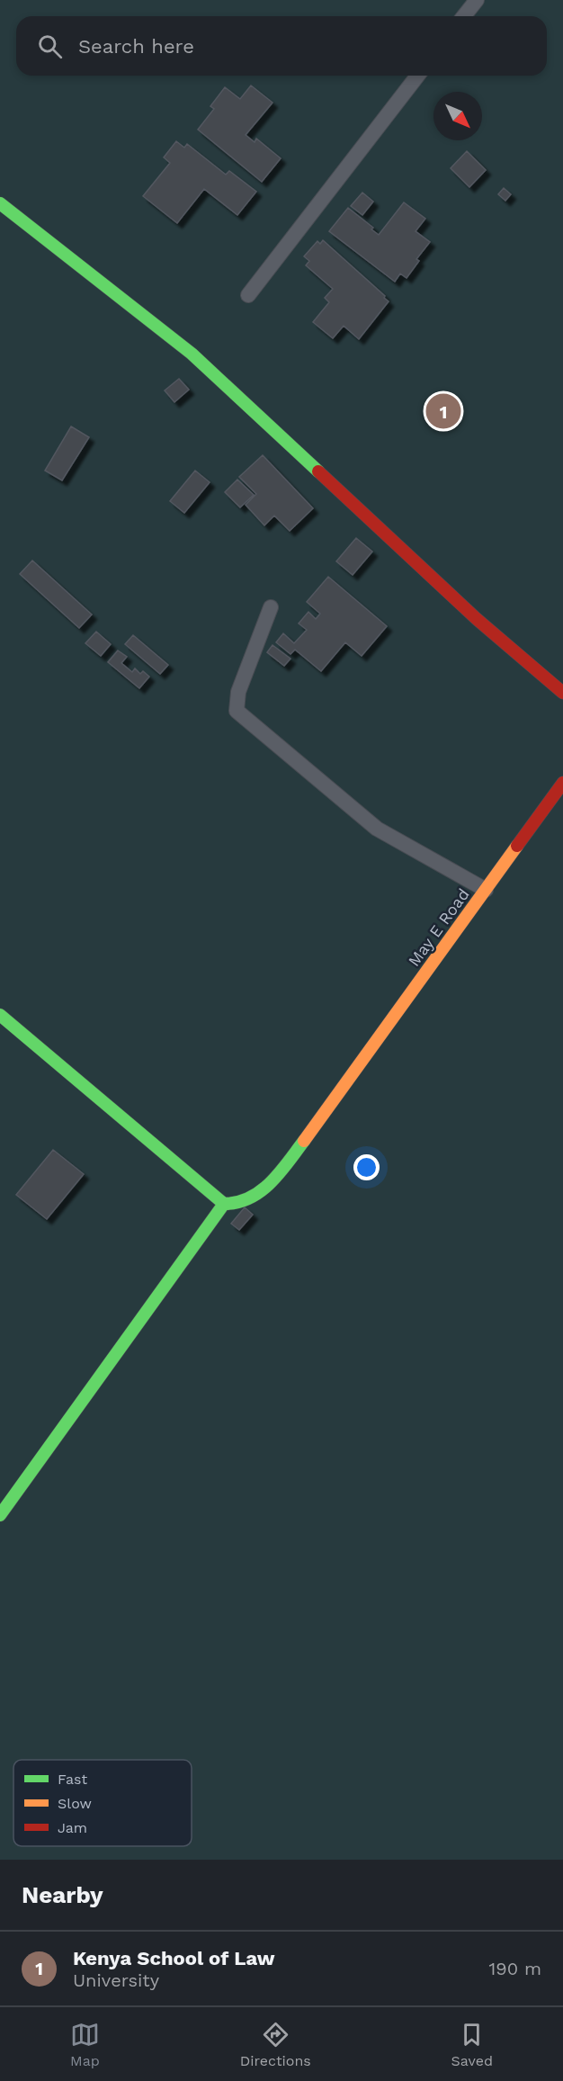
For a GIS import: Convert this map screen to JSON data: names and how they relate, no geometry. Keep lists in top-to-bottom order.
{
  "streets": {
    "street": ["May E Road"]
  },
  "legend": ["Fast", "Slow", "Jam"],
  "north": "bottom right",
  "page": {
    "search": "Search here",
    "pins": "1",
    "heading": "Nearby",
    "list": [
      {
        "mark": "1",
        "name": "Kenya School of Law",
        "note": "University",
        "value": "190 m"
      }
    ],
    "nav": ["Map", "Directions", "Saved"]
  }
}
